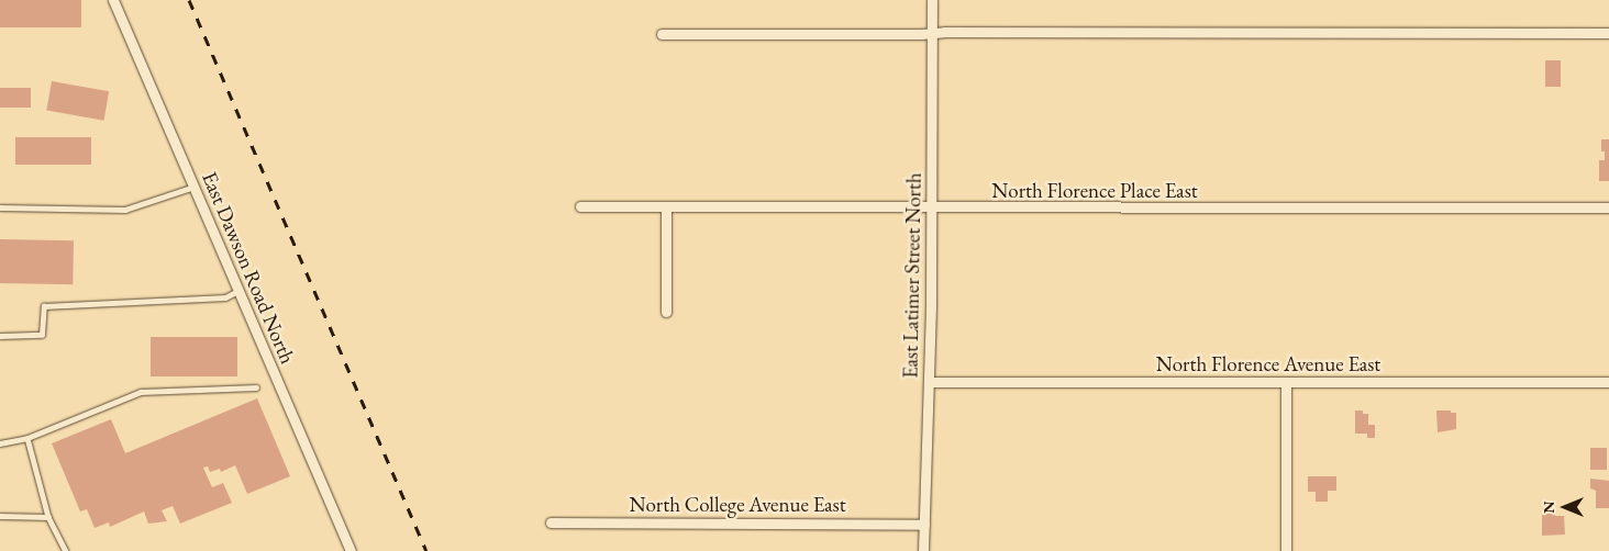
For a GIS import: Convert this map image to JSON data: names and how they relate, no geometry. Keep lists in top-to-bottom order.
{
  "streets": {
    "street": [
      "North Florence Place East",
      "East Dawson Road North",
      "East Latimer Street North",
      "North Florence Avenue East",
      "North College Avenue East"
    ]
  },
  "crossings": [
    ["North Florence Place East", "East Latimer Street North"],
    ["East Latimer Street North", "North Florence Avenue East"],
    ["East Latimer Street North", "North College Avenue East"]
  ],
  "north": "left"
}
